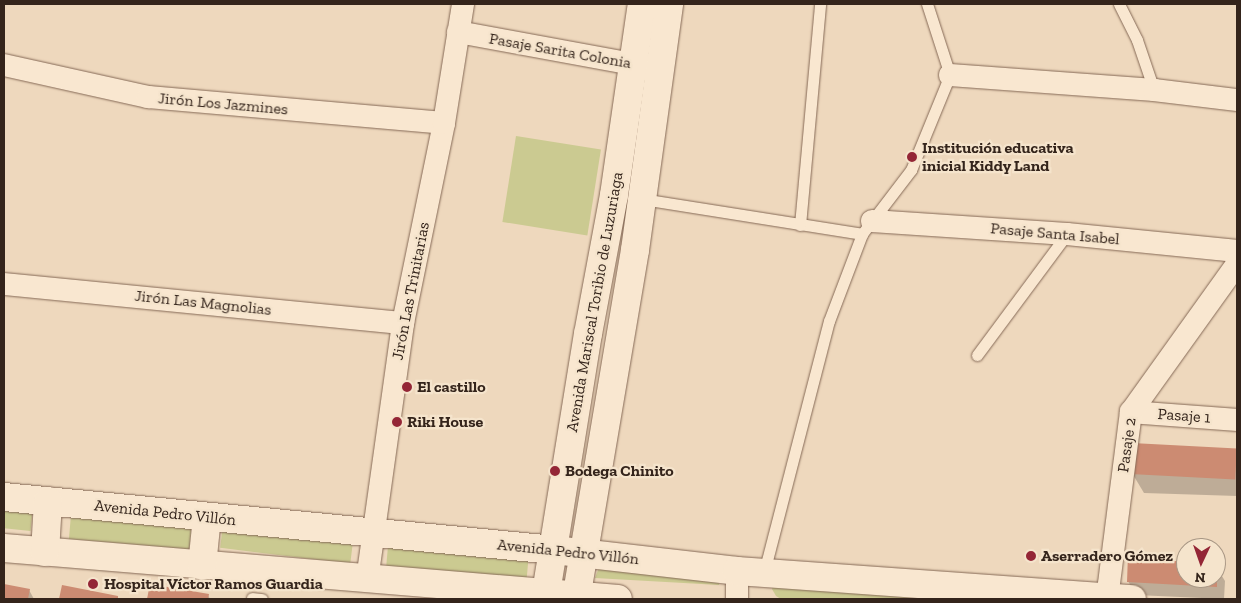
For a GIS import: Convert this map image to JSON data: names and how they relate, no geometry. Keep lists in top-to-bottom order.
{
  "streets": {
    "main road": ["Avenida Mariscal Toribio de Luzuriaga", "Avenida Pedro Villón"],
    "street": [
      "Pasaje Sarita Colonia",
      "Jirón Los Jazmines",
      "Pasaje Santa Isabel",
      "Jirón Las Trinitarias",
      "Jirón Las Magnolias",
      "Pasaje 1",
      "Pasaje 2"
    ]
  },
  "crossings": [
    ["Pasaje Sarita Colonia", "Jirón Las Trinitarias"],
    ["Pasaje Sarita Colonia", "Avenida Mariscal Toribio de Luzuriaga"],
    ["Jirón Los Jazmines", "Jirón Las Trinitarias"],
    ["Jirón Las Trinitarias", "Jirón Las Magnolias"],
    ["Jirón Las Trinitarias", "Avenida Pedro Villón"],
    ["Avenida Mariscal Toribio de Luzuriaga", "Avenida Pedro Villón"],
    ["Pasaje 1", "Pasaje 2"],
    ["Pasaje 2", "Avenida Pedro Villón"]
  ],
  "places": [
    "Institución educativa inicial Kiddy Land",
    "El castillo",
    "Riki House",
    "Bodega Chinito",
    "Aserradero Gómez",
    "Hospital Víctor Ramos Guardia"
  ],
  "north": "bottom"
}
